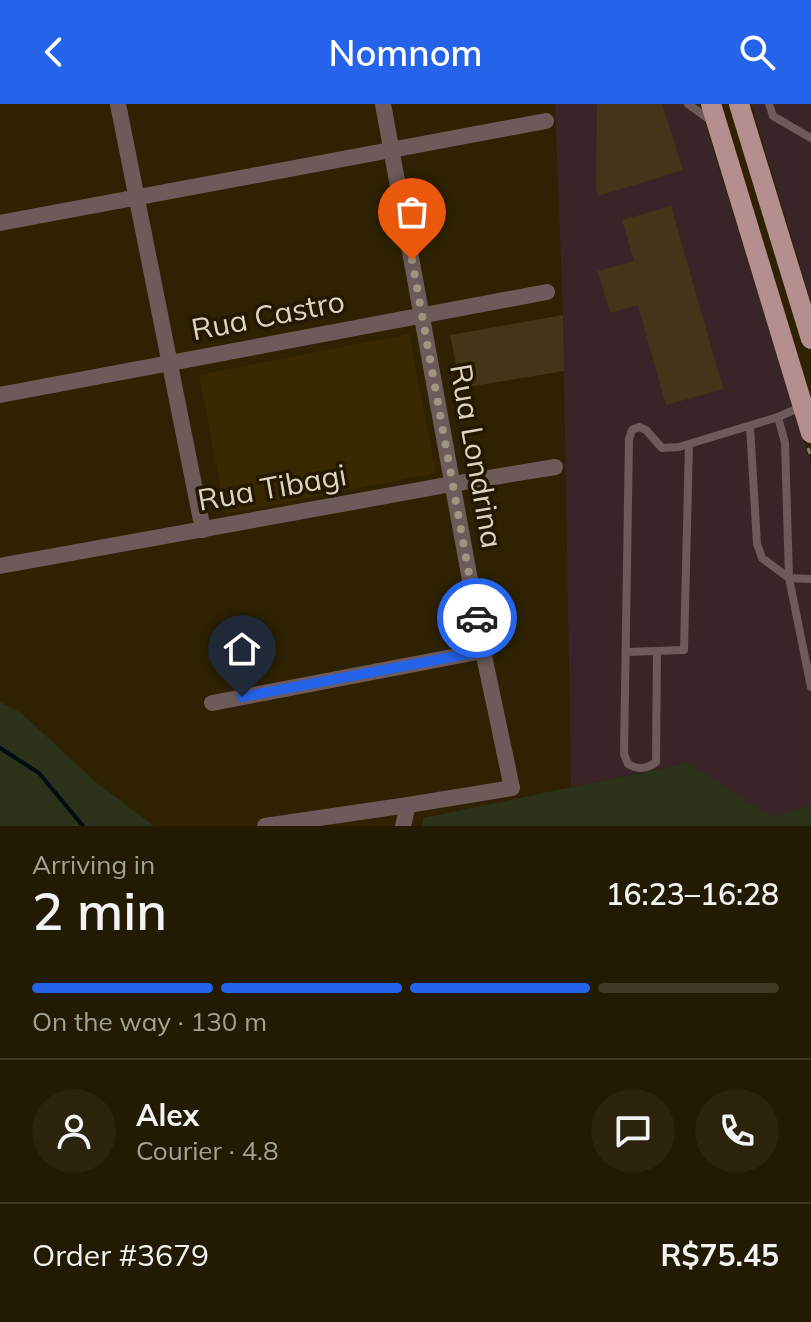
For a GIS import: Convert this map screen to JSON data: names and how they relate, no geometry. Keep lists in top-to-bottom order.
{
  "streets": {
    "street": ["Rua Castro", "Rua Londrina", "Rua Tibagi"]
  },
  "crossings": [
    ["Rua Castro", "Rua Londrina"],
    ["Rua Londrina", "Rua Tibagi"]
  ],
  "page": {
    "header": "Nomnom",
    "heading": ["2 min", "Arriving in", "16:23–16:28"],
    "panel": [
      "Alex",
      "Courier · 4.8",
      "Order #3679",
      "R$75.45"
    ],
    "bar": "On the way · 130 m"
  }
}
